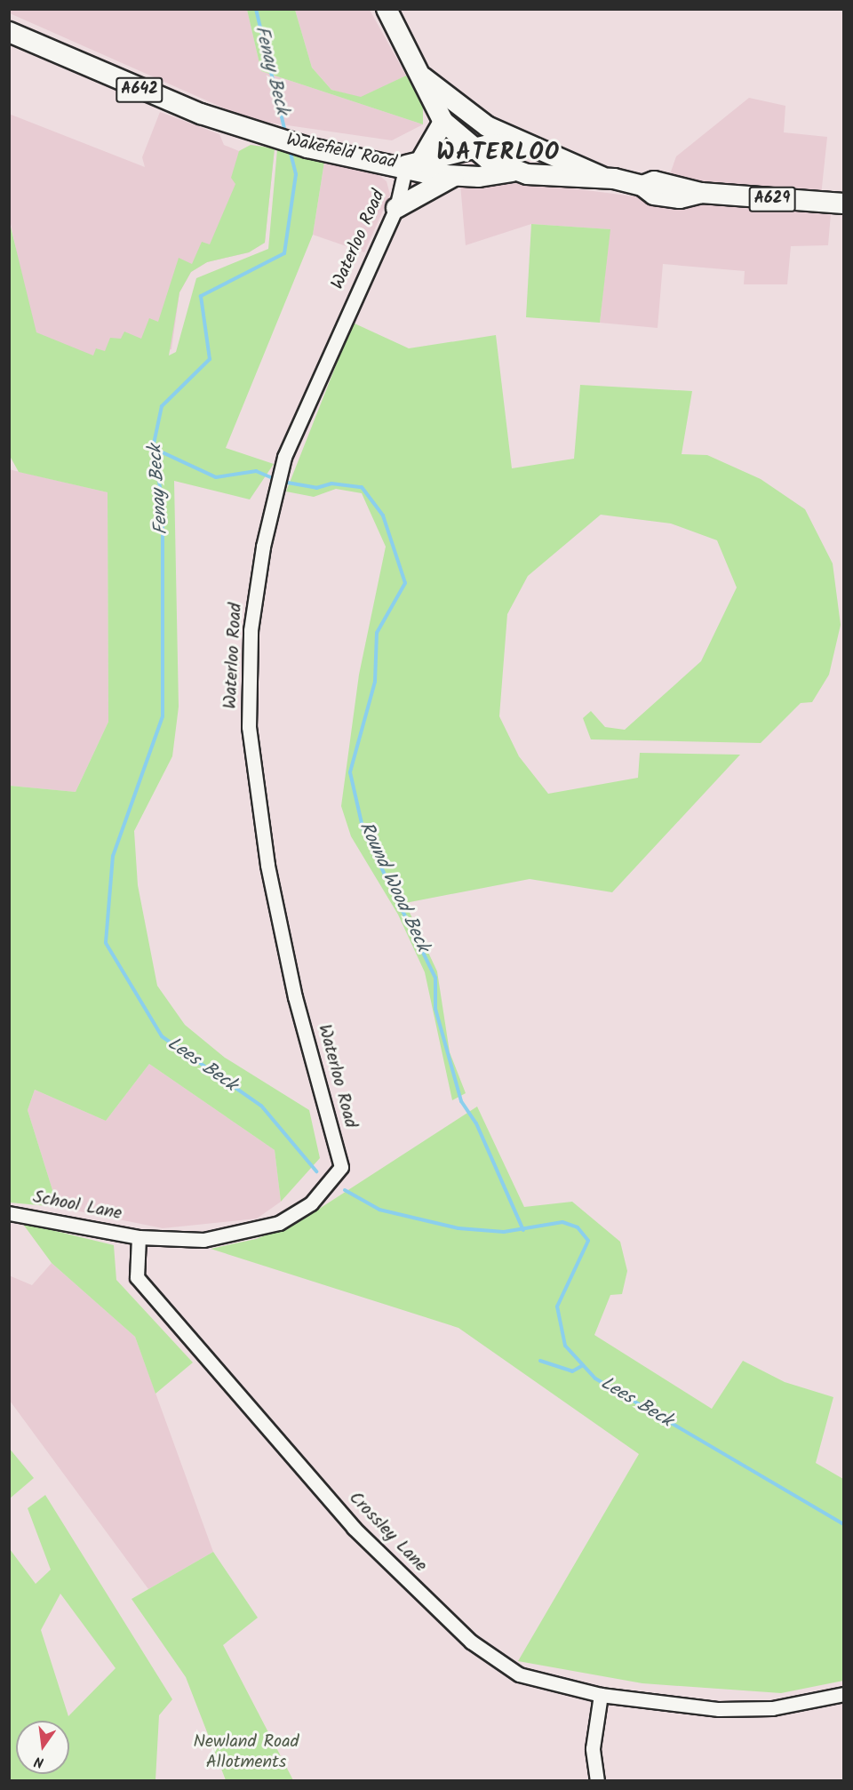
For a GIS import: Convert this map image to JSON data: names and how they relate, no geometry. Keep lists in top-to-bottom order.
{
  "streets": {
    "highway": ["A642", "Wakefield Road", "A629"],
    "street": ["Waterloo Road", "School Lane", "Crossley Lane"]
  },
  "crossings": [
    ["Wakefield Road", "A629"],
    ["Wakefield Road", "Waterloo Road"],
    ["Waterloo Road", "School Lane"],
    ["School Lane", "Crossley Lane"]
  ],
  "districts": ["WATERLOO"],
  "water": ["Fenay Beck", "Round Wood Beck", "Lees Beck"],
  "parks": ["Newland Road Allotments"],
  "north": "bottom"
}
